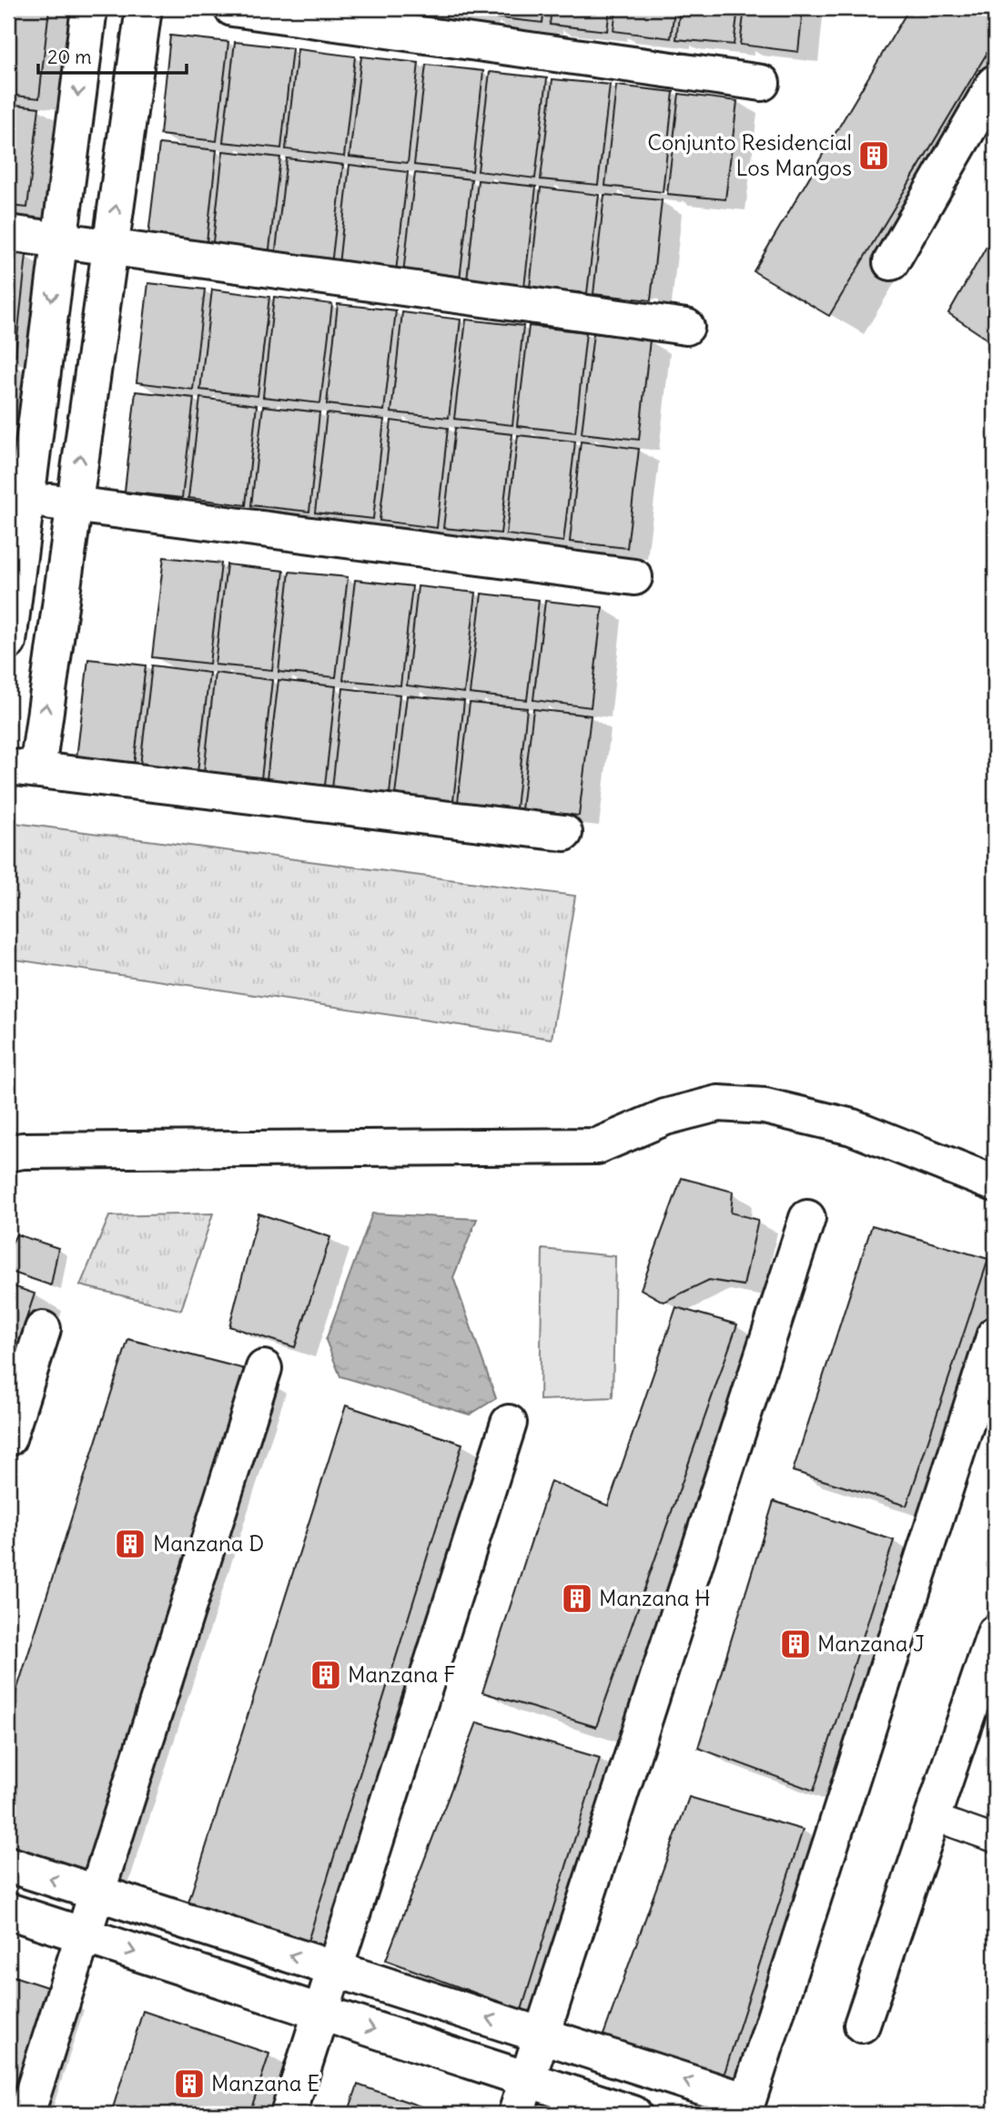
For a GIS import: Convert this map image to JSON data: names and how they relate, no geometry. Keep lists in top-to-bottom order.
{
  "places": {
    "building": [
      "Conjunto Residencial Los Mangos",
      "Manzana D",
      "Manzana H",
      "Manzana J",
      "Manzana F",
      "Manzana E"
    ]
  },
  "scale_bar": "20 m"
}
